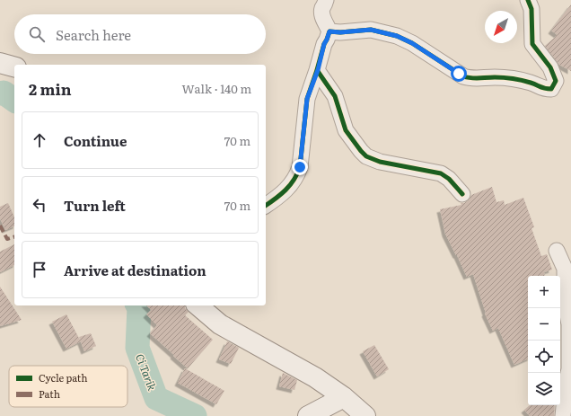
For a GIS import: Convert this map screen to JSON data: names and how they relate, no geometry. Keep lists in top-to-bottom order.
{
  "water": ["Ci Tarik"],
  "legend": ["Cycle path", "Path"],
  "north": "bottom left",
  "page": {
    "search": "Search here",
    "heading": ["2 min", "Walk · 140 m"],
    "list": [
      ["Continue", "70 m"],
      ["Turn left", "70 m"],
      "Arrive at destination"
    ],
    "map_buttons": ["+", "−"]
  }
}
